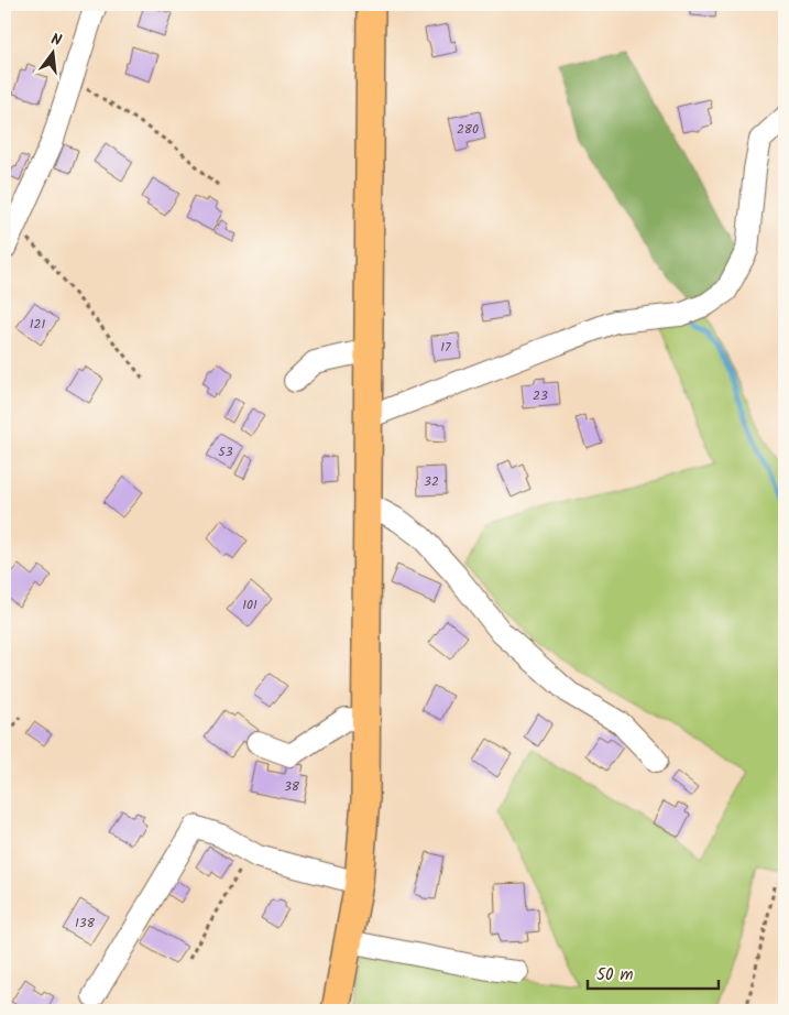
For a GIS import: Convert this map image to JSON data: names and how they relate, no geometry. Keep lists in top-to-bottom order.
{
  "house_numbers": [
    "280",
    "121",
    "17",
    "23",
    "53",
    "32",
    "101",
    "38",
    "138"
  ],
  "scale_bar": "50 m",
  "north": "top"
}
